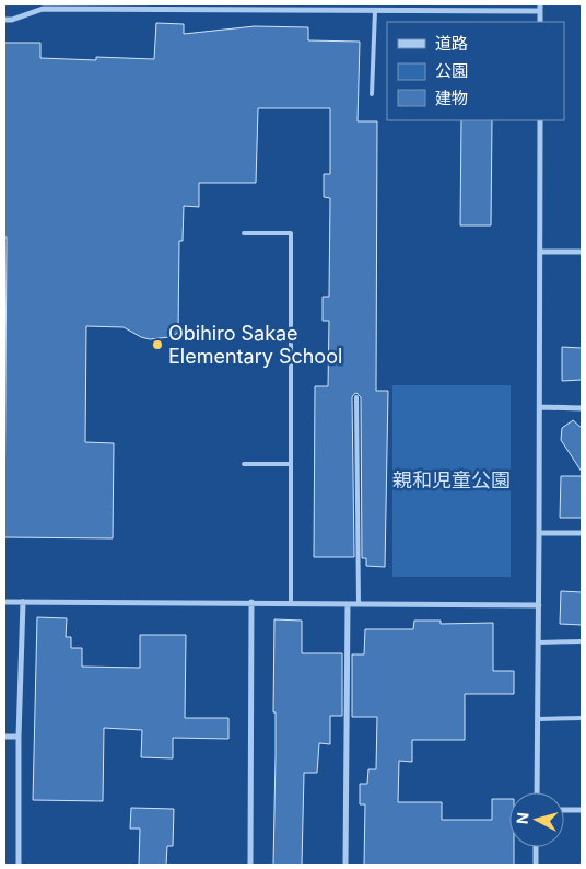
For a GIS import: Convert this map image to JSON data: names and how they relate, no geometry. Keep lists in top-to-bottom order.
{
  "parks": ["親和児童公園"],
  "places": ["Obihiro Sakae Elementary School"],
  "legend": ["道路", "公園", "建物"],
  "north": "left"
}
